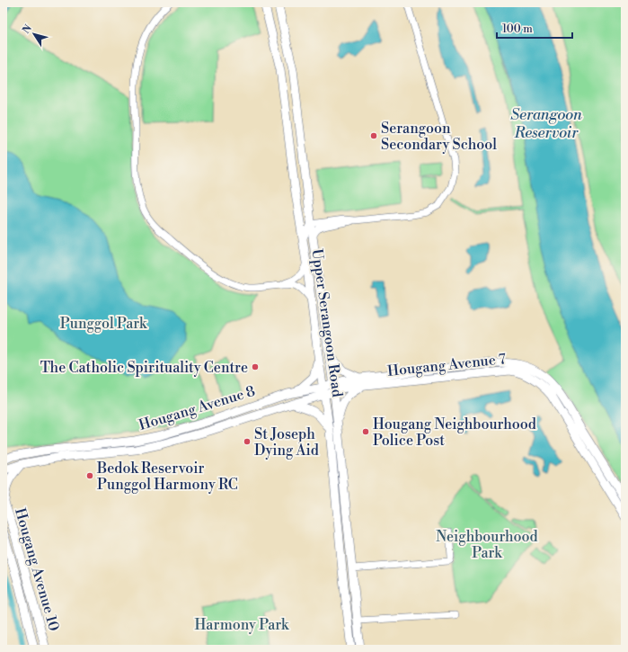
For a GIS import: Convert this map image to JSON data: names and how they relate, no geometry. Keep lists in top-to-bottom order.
{
  "streets": {
    "main road": [
      "Upper Serangoon Road",
      "Hougang Avenue 7",
      "Hougang Avenue 8",
      "Hougang Avenue 10"
    ]
  },
  "crossings": [
    ["Upper Serangoon Road", "Hougang Avenue 7"],
    ["Upper Serangoon Road", "Hougang Avenue 8"],
    ["Hougang Avenue 7", "Hougang Avenue 8"]
  ],
  "water": ["Serangoon Reservoir"],
  "parks": ["Punggol Park", "Neighbourhood Park", "Harmony Park"],
  "places": [
    "Serangoon Secondary School",
    "The Catholic Spirituality Centre",
    "Hougang Neighbourhood Police Post",
    "St Joseph Dying Aid",
    "Bedok Reservoir Punggol Harmony RC"
  ],
  "scale_bar": "100 m",
  "north": "top left"
}
